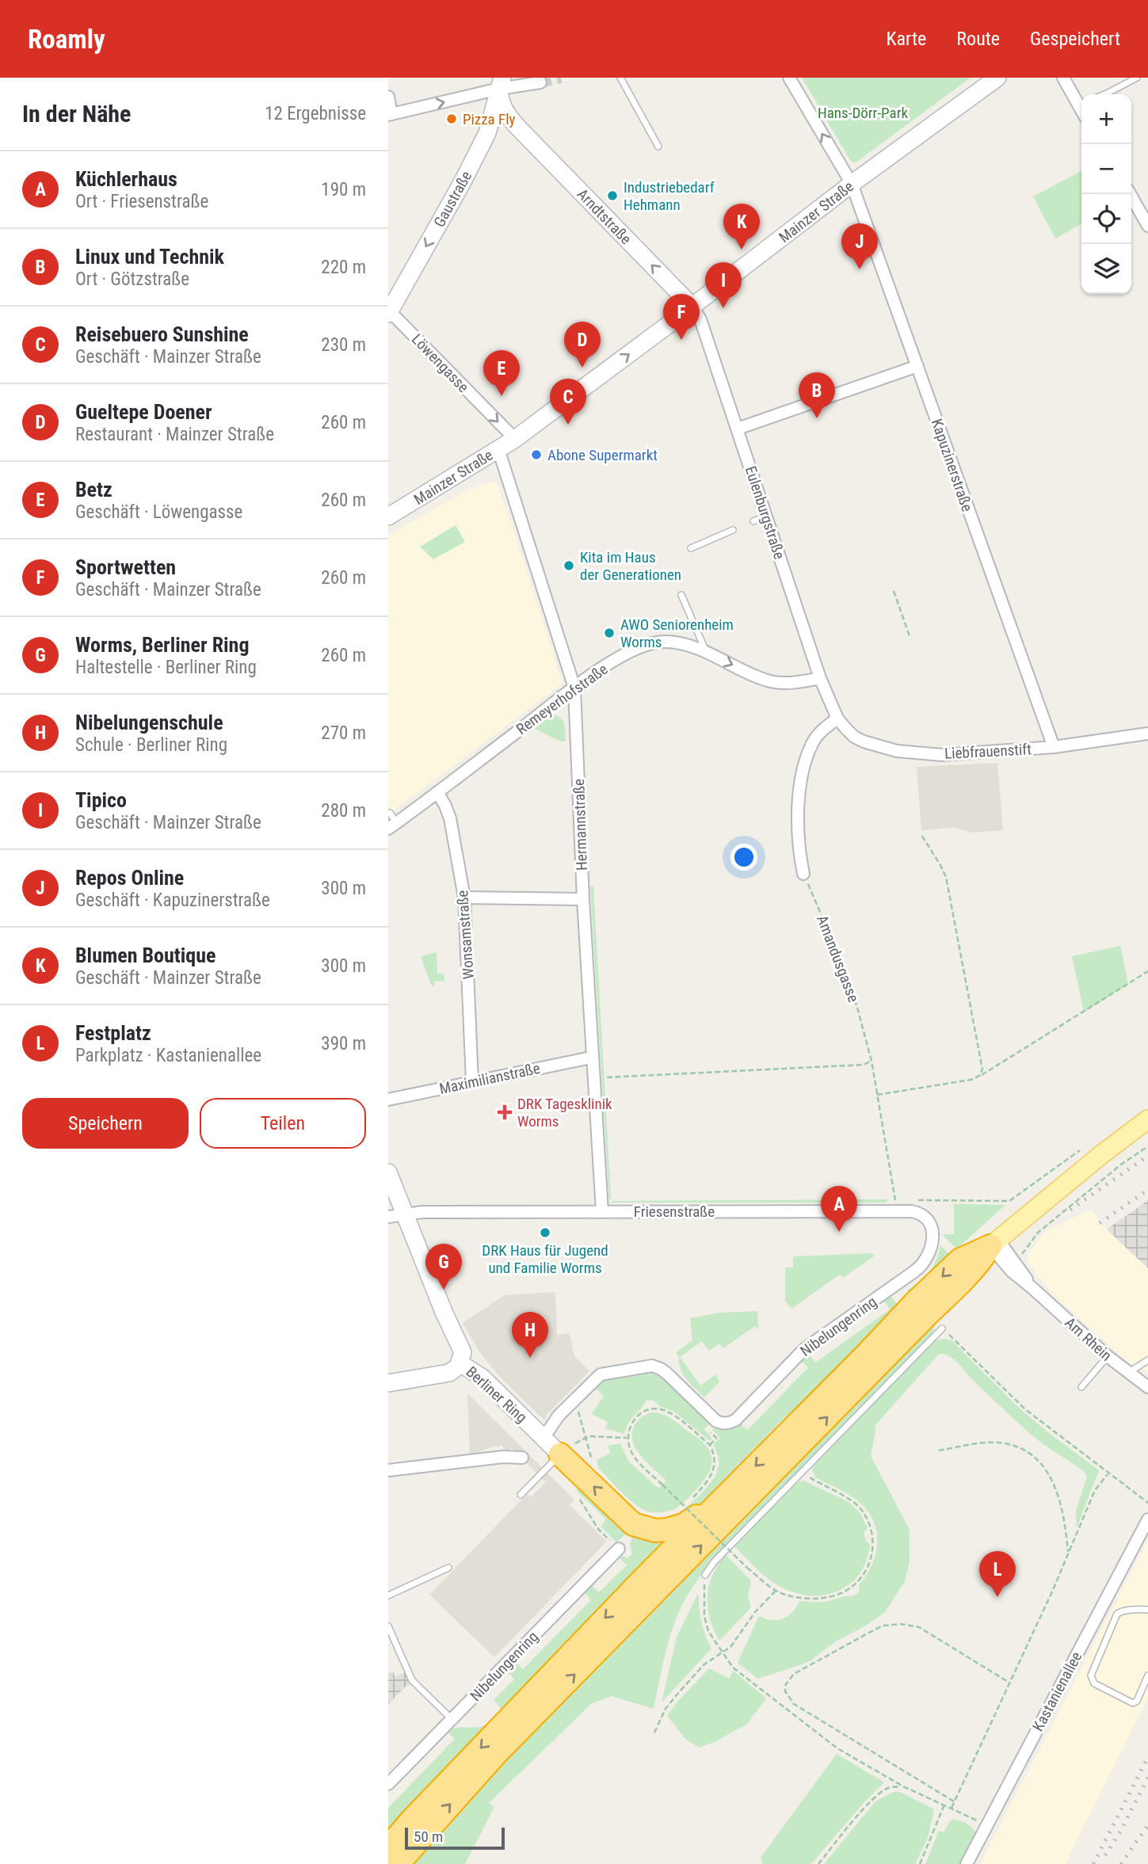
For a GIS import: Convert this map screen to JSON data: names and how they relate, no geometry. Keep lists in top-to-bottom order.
{
  "streets": {
    "main road": [
      "Gaustraße",
      "Mainzer Straße",
      "Arndtstraße",
      "Berliner Ring"
    ],
    "street": [
      "Löwengasse",
      "Kapuzinerstraße",
      "Eulenburgstraße",
      "Remeyerhofstraße",
      "Liebfrauenstift",
      "Hermannstraße",
      "Wonsamstraße",
      "Maximilianstraße",
      "Friesenstraße",
      "Nibelungenring",
      "Am Rhein",
      "Kastanienallee"
    ],
    "path": ["Amandusgasse"]
  },
  "crossings": [
    ["Gaustraße", "Arndtstraße"],
    ["Gaustraße", "Löwengasse"],
    ["Mainzer Straße", "Arndtstraße"],
    ["Mainzer Straße", "Löwengasse"],
    ["Mainzer Straße", "Kapuzinerstraße"],
    ["Mainzer Straße", "Eulenburgstraße"],
    ["Mainzer Straße", "Hermannstraße"],
    ["Arndtstraße", "Eulenburgstraße"],
    ["Kapuzinerstraße", "Liebfrauenstift"],
    ["Eulenburgstraße", "Remeyerhofstraße"],
    ["Eulenburgstraße", "Liebfrauenstift"],
    ["Remeyerhofstraße", "Hermannstraße"],
    ["Remeyerhofstraße", "Wonsamstraße"],
    ["Hermannstraße", "Maximilianstraße"],
    ["Hermannstraße", "Friesenstraße"],
    ["Wonsamstraße", "Maximilianstraße"],
    ["Amandusgasse", "Friesenstraße"],
    ["Friesenstraße", "Nibelungenring"],
    ["Friesenstraße", "Berliner Ring"]
  ],
  "one_way": ["Gaustraße", "Arndtstraße", "Löwengasse"],
  "parks": ["Hans-Dörr-Park"],
  "places": {
    "other": [
      "Pizza Fly",
      "Industriebedarf Hehmann",
      "Abone Supermarkt",
      "Kita im Haus der Generationen",
      "AWO Seniorenheim Worms",
      "DRK Haus für Jugend und Familie Worms"
    ],
    "health": ["DRK Tagesklinik Worms"]
  },
  "scale_bar": "50 m",
  "page": {
    "header": "Roamly",
    "nav": ["Karte", "Route", "Gespeichert"],
    "heading": ["In der Nähe", "12 Ergebnisse"],
    "map_buttons": ["+", "−"],
    "list": [
      {
        "mark": "A",
        "name": "Küchlerhaus",
        "note": "Ort · Friesenstraße",
        "value": "190 m"
      },
      {
        "mark": "B",
        "name": "Linux und Technik",
        "note": "Ort · Götzstraße",
        "value": "220 m"
      },
      {
        "mark": "C",
        "name": "Reisebuero Sunshine",
        "note": "Geschäft · Mainzer Straße",
        "value": "230 m"
      },
      {
        "mark": "D",
        "name": "Gueltepe Doener",
        "note": "Restaurant · Mainzer Straße",
        "value": "260 m"
      },
      {
        "mark": "E",
        "name": "Betz",
        "note": "Geschäft · Löwengasse",
        "value": "260 m"
      },
      {
        "mark": "F",
        "name": "Sportwetten",
        "note": "Geschäft · Mainzer Straße",
        "value": "260 m"
      },
      {
        "mark": "G",
        "name": "Worms, Berliner Ring",
        "note": "Haltestelle · Berliner Ring",
        "value": "260 m"
      },
      {
        "mark": "H",
        "name": "Nibelungenschule",
        "note": "Schule · Berliner Ring",
        "value": "270 m"
      },
      {
        "mark": "I",
        "name": "Tipico",
        "note": "Geschäft · Mainzer Straße",
        "value": "280 m"
      },
      {
        "mark": "J",
        "name": "Repos Online",
        "note": "Geschäft · Kapuzinerstraße",
        "value": "300 m"
      },
      {
        "mark": "K",
        "name": "Blumen Boutique",
        "note": "Geschäft · Mainzer Straße",
        "value": "300 m"
      },
      {
        "mark": "L",
        "name": "Festplatz",
        "note": "Parkplatz · Kastanienallee",
        "value": "390 m"
      }
    ],
    "pins": [
      "K",
      "J",
      "I",
      "F",
      "D",
      "E",
      "B",
      "C",
      "A",
      "G",
      "H",
      "L"
    ],
    "buttons": ["Speichern", "Teilen"],
    "scale": "50 m"
  }
}
